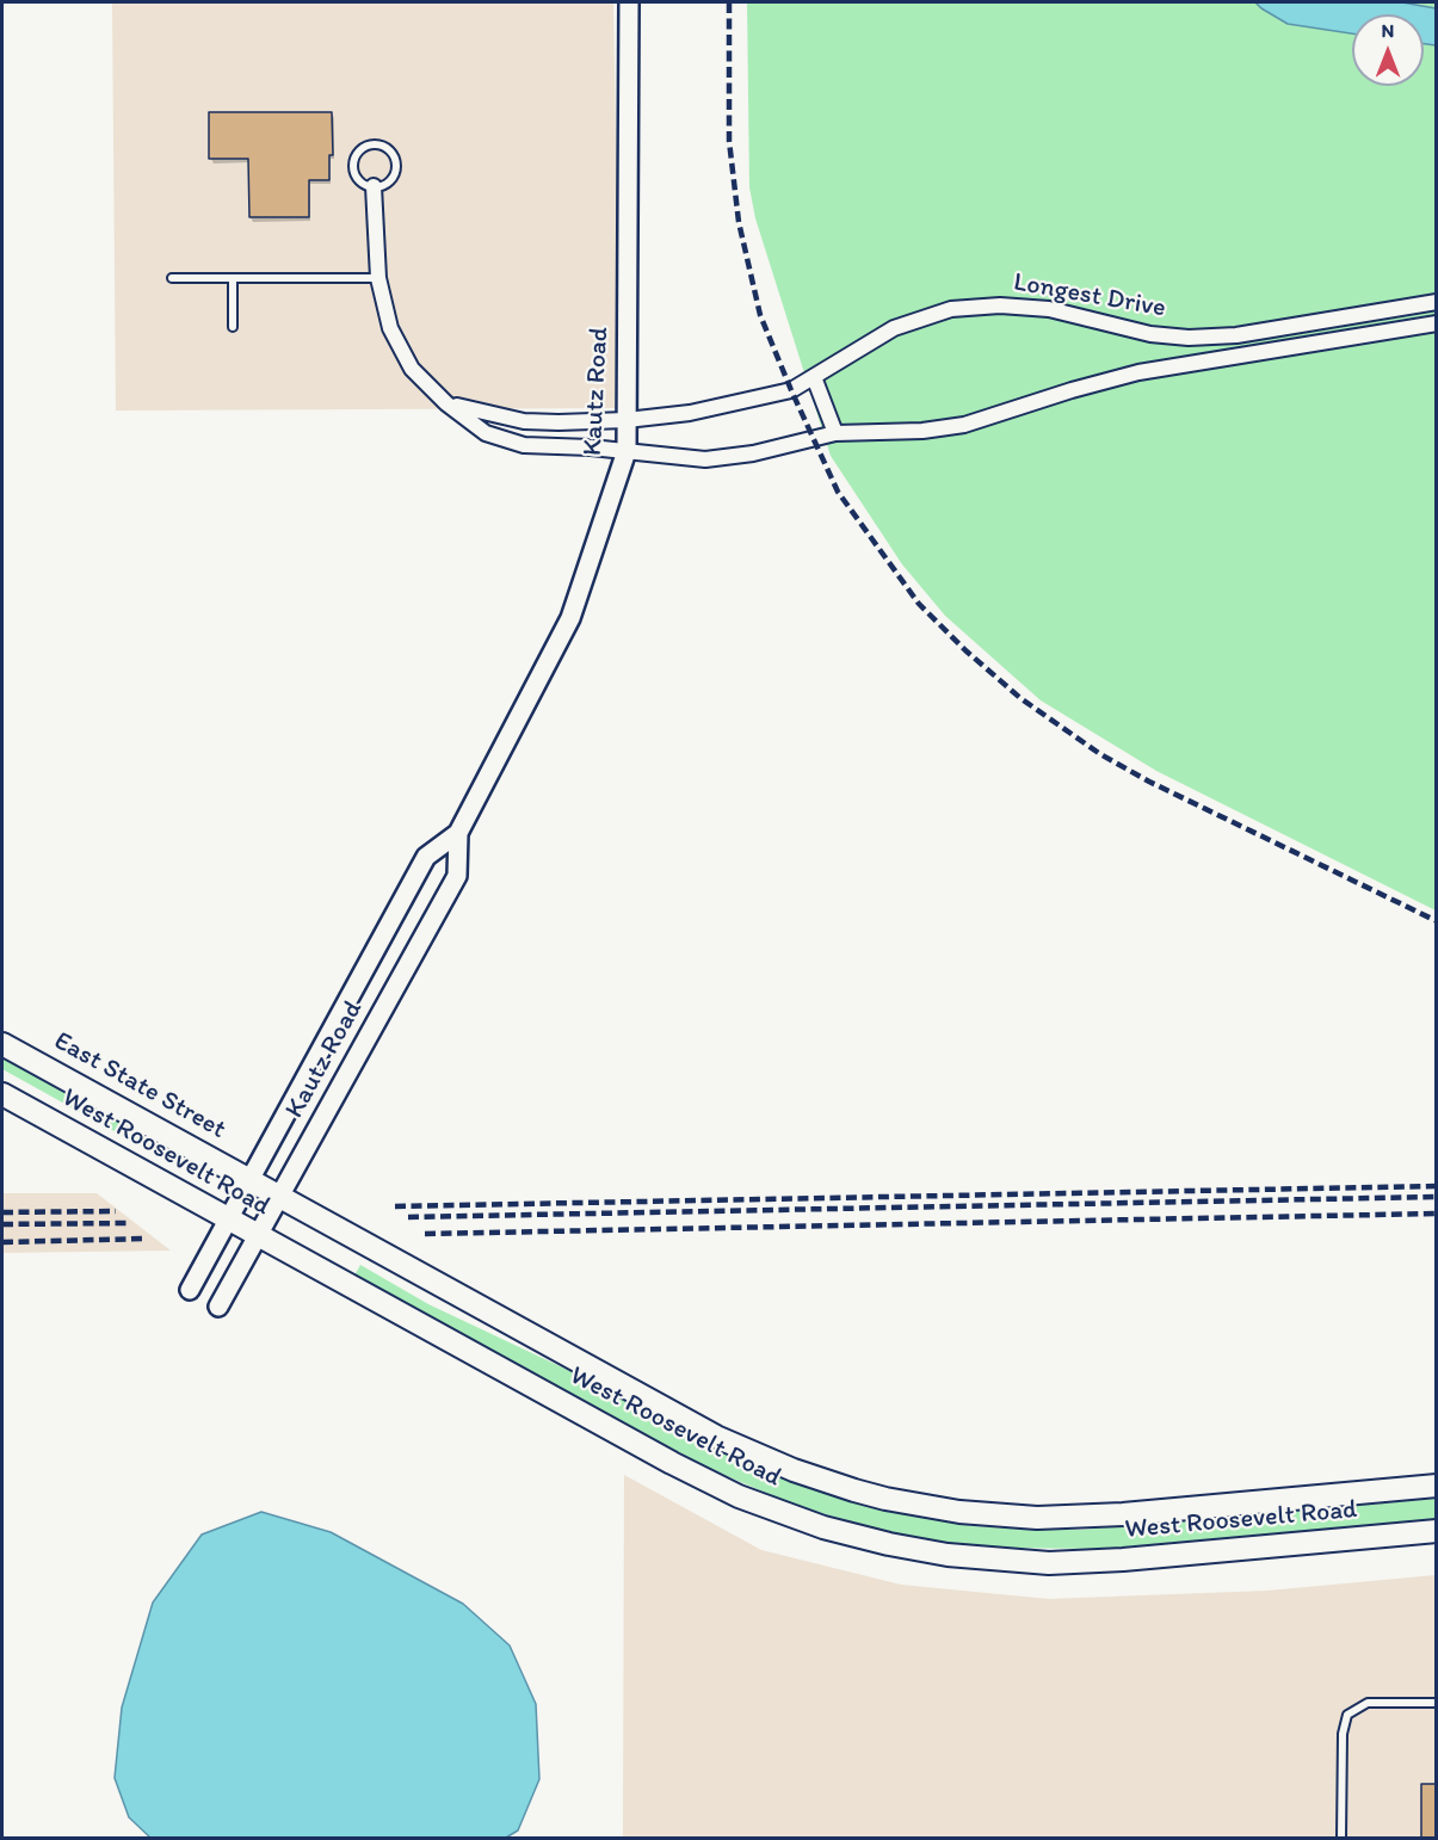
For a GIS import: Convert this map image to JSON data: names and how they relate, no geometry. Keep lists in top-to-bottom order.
{
  "streets": {
    "main road": ["East State Street", "West Roosevelt Road"],
    "street": ["Longest Drive", "Kautz Road"]
  },
  "crossings": [
    ["Longest Drive", "Kautz Road"],
    ["Kautz Road", "East State Street"],
    ["Kautz Road", "West Roosevelt Road"],
    ["East State Street", "West Roosevelt Road"]
  ],
  "north": "top"
}
